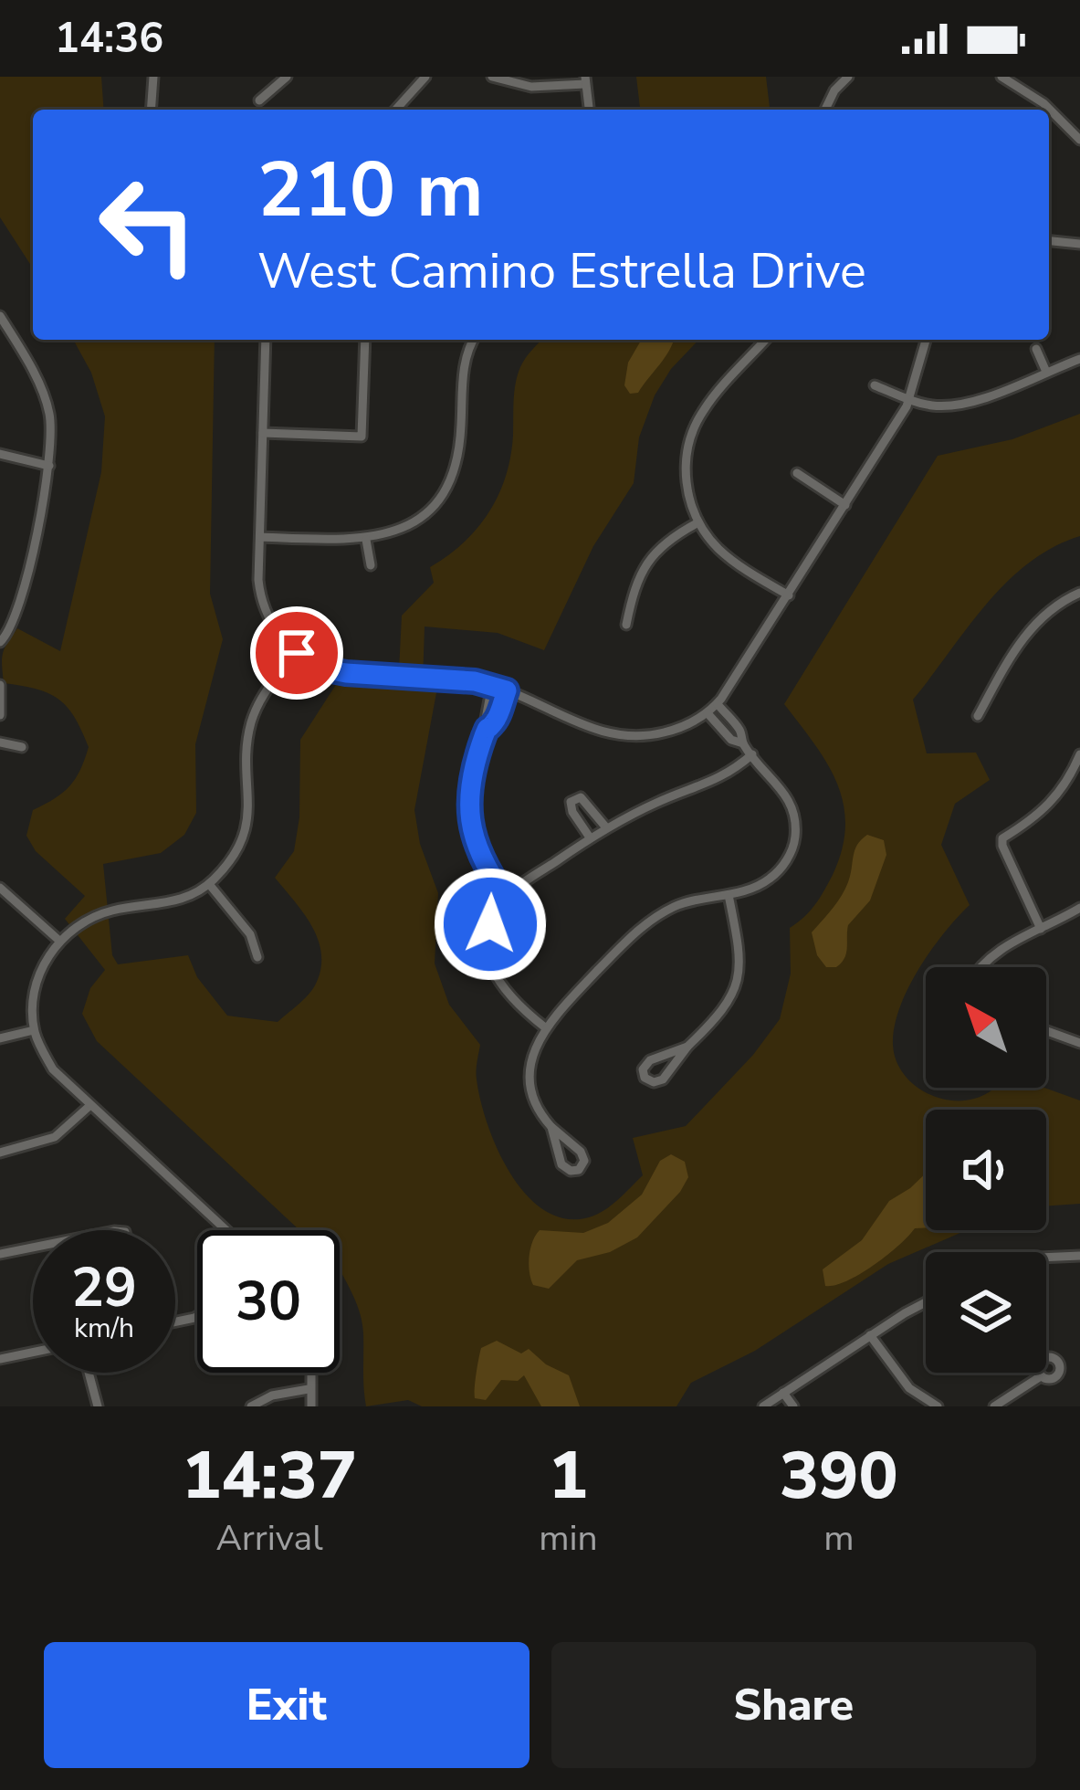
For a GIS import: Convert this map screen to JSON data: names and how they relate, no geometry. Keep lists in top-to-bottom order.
{
  "north": "top left",
  "page": {
    "status": "14:36",
    "turn": ["210 m", "West Camino Estrella Drive"],
    "speed": "29 km/h",
    "limit": "30",
    "eta": [
      "14:37",
      "Arrival",
      "1",
      "min",
      "390",
      "m"
    ],
    "buttons": ["Exit", "Share"]
  }
}
